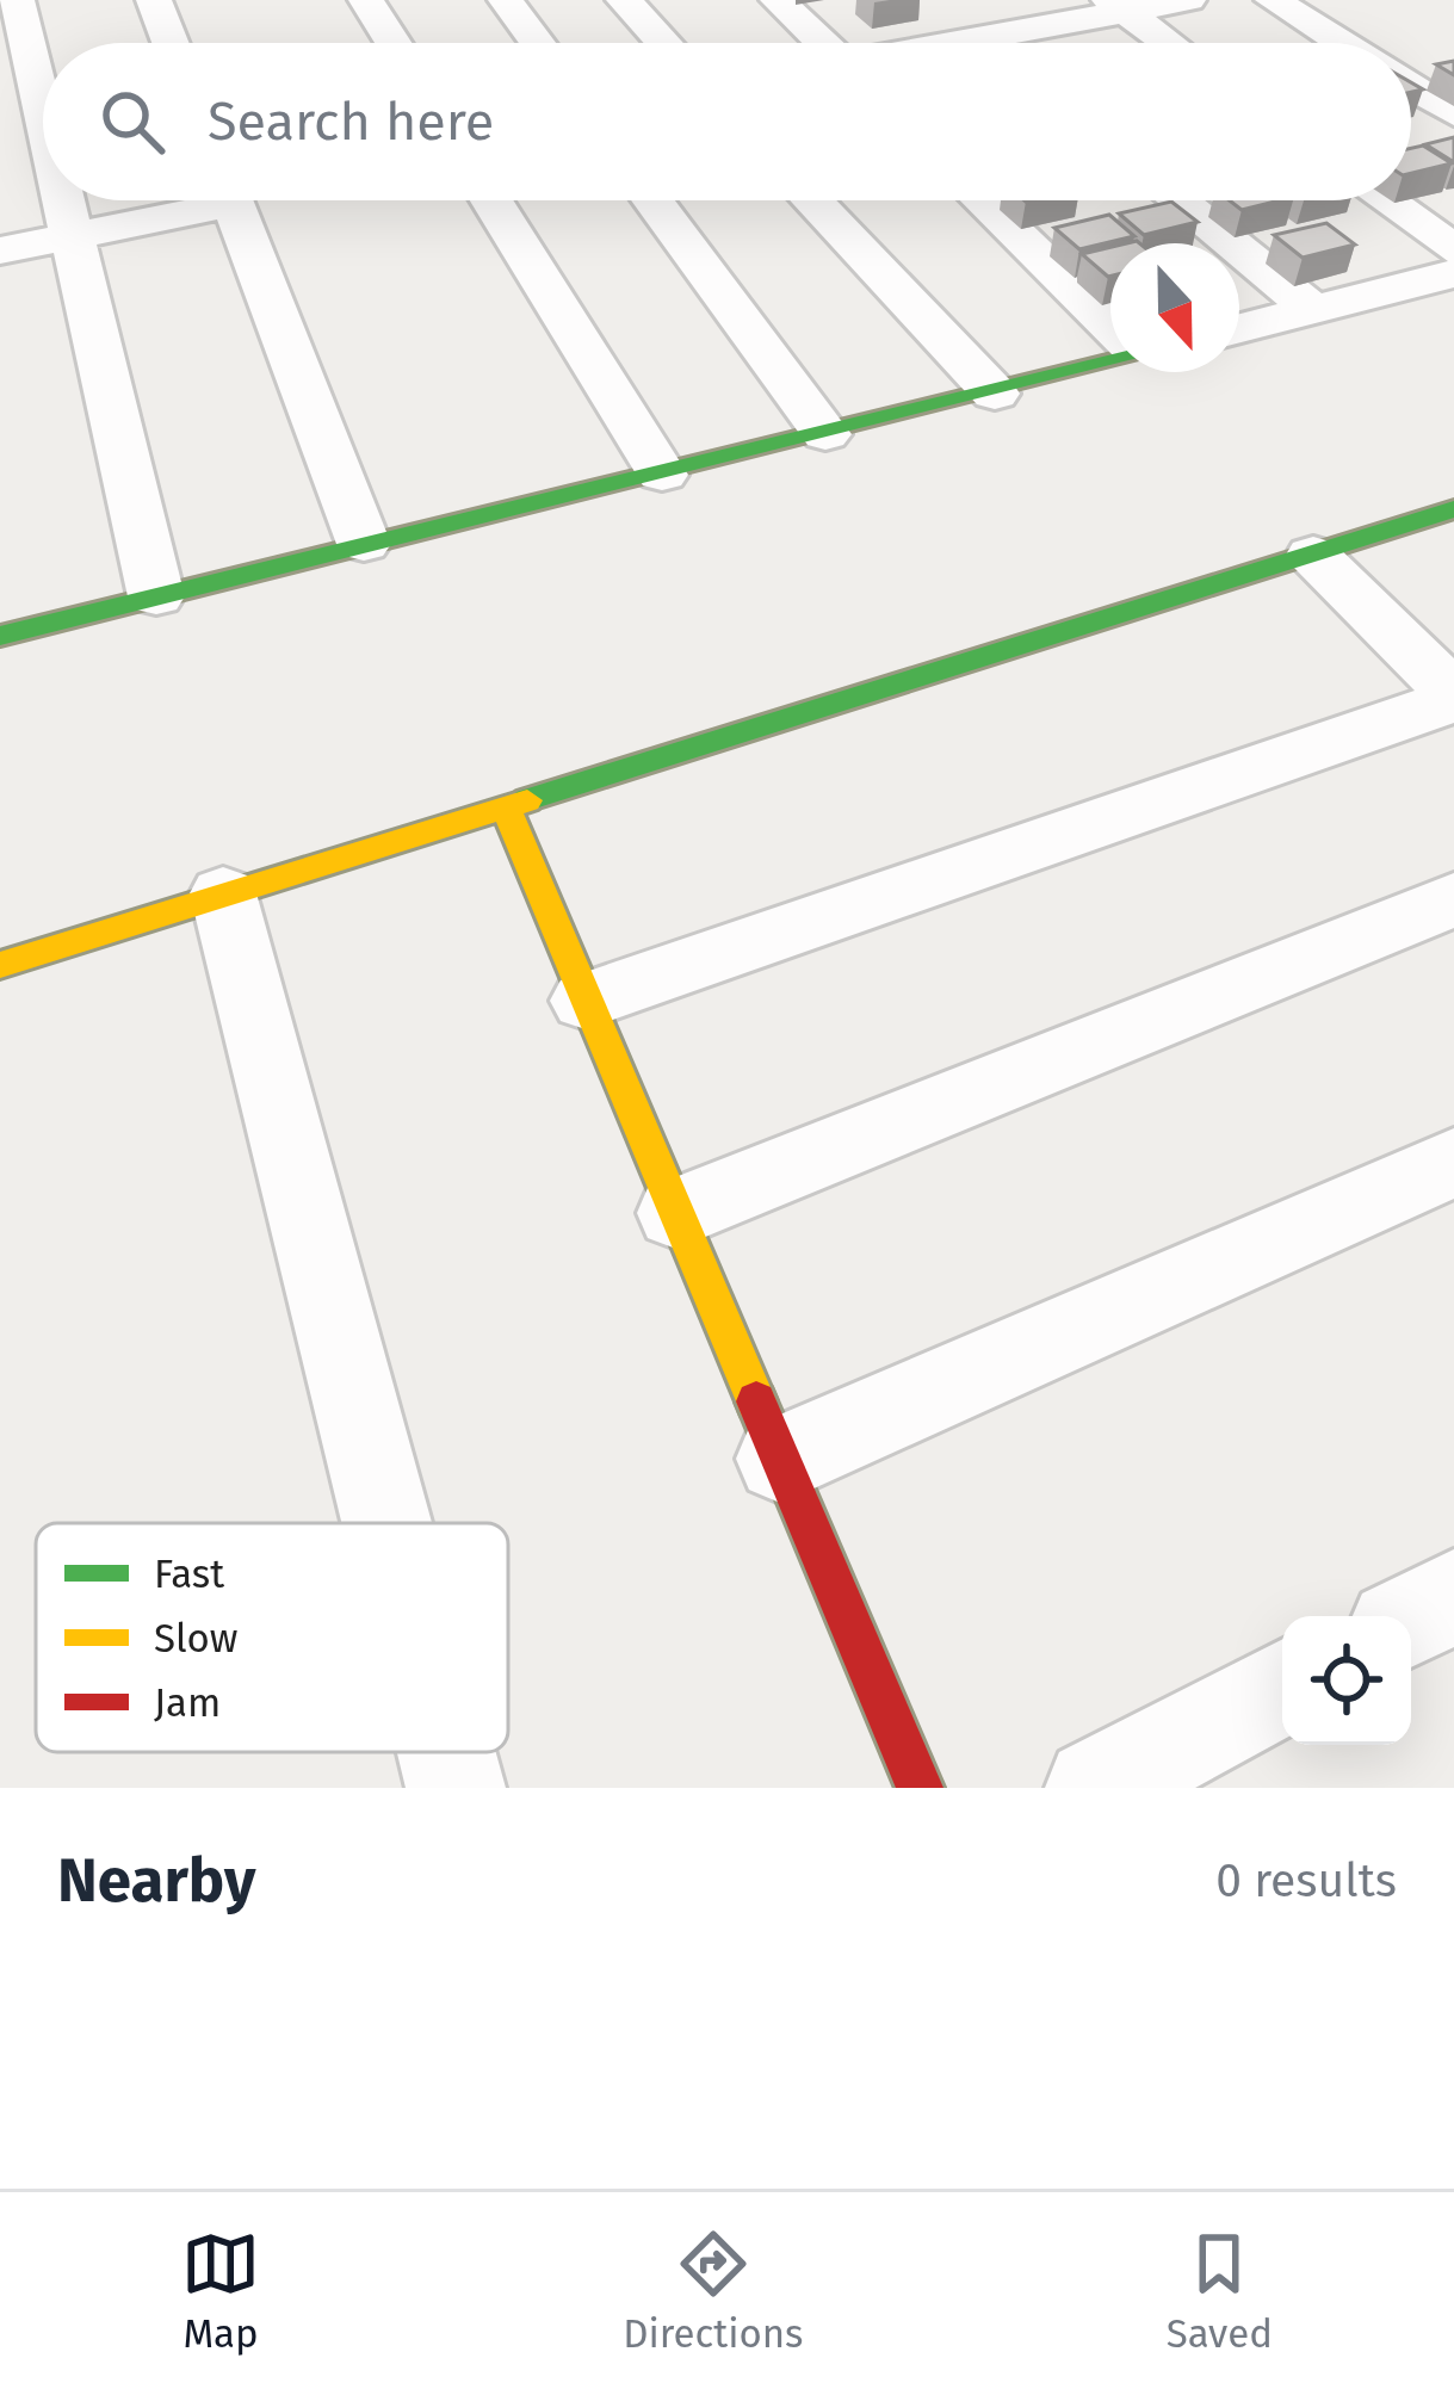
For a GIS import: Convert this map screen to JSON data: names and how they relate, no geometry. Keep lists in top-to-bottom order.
{
  "legend": ["Fast", "Slow", "Jam"],
  "north": "bottom",
  "page": {
    "search": "Search here",
    "heading": ["Nearby", "0 results"],
    "nav": ["Map", "Directions", "Saved"]
  }
}
